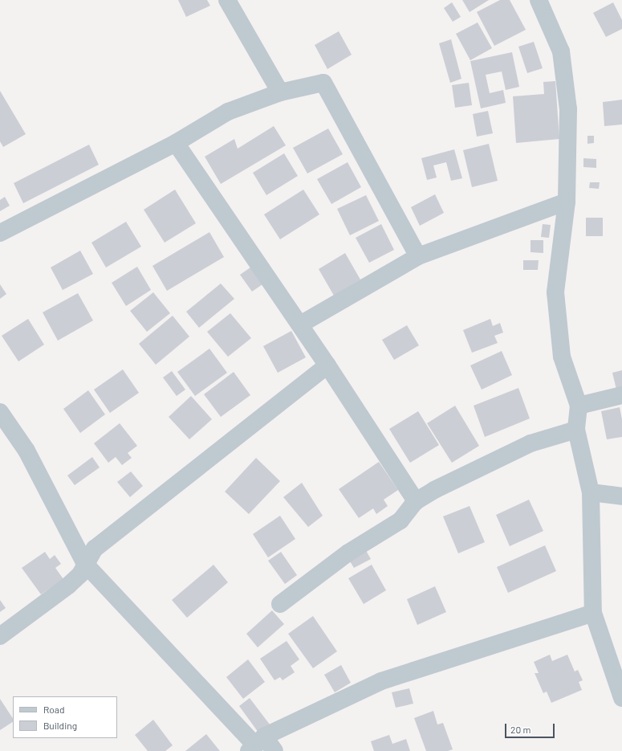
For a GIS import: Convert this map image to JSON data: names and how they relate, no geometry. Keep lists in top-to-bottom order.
{
  "legend": ["Road", "Building"],
  "scale_bar": "20 m"
}
